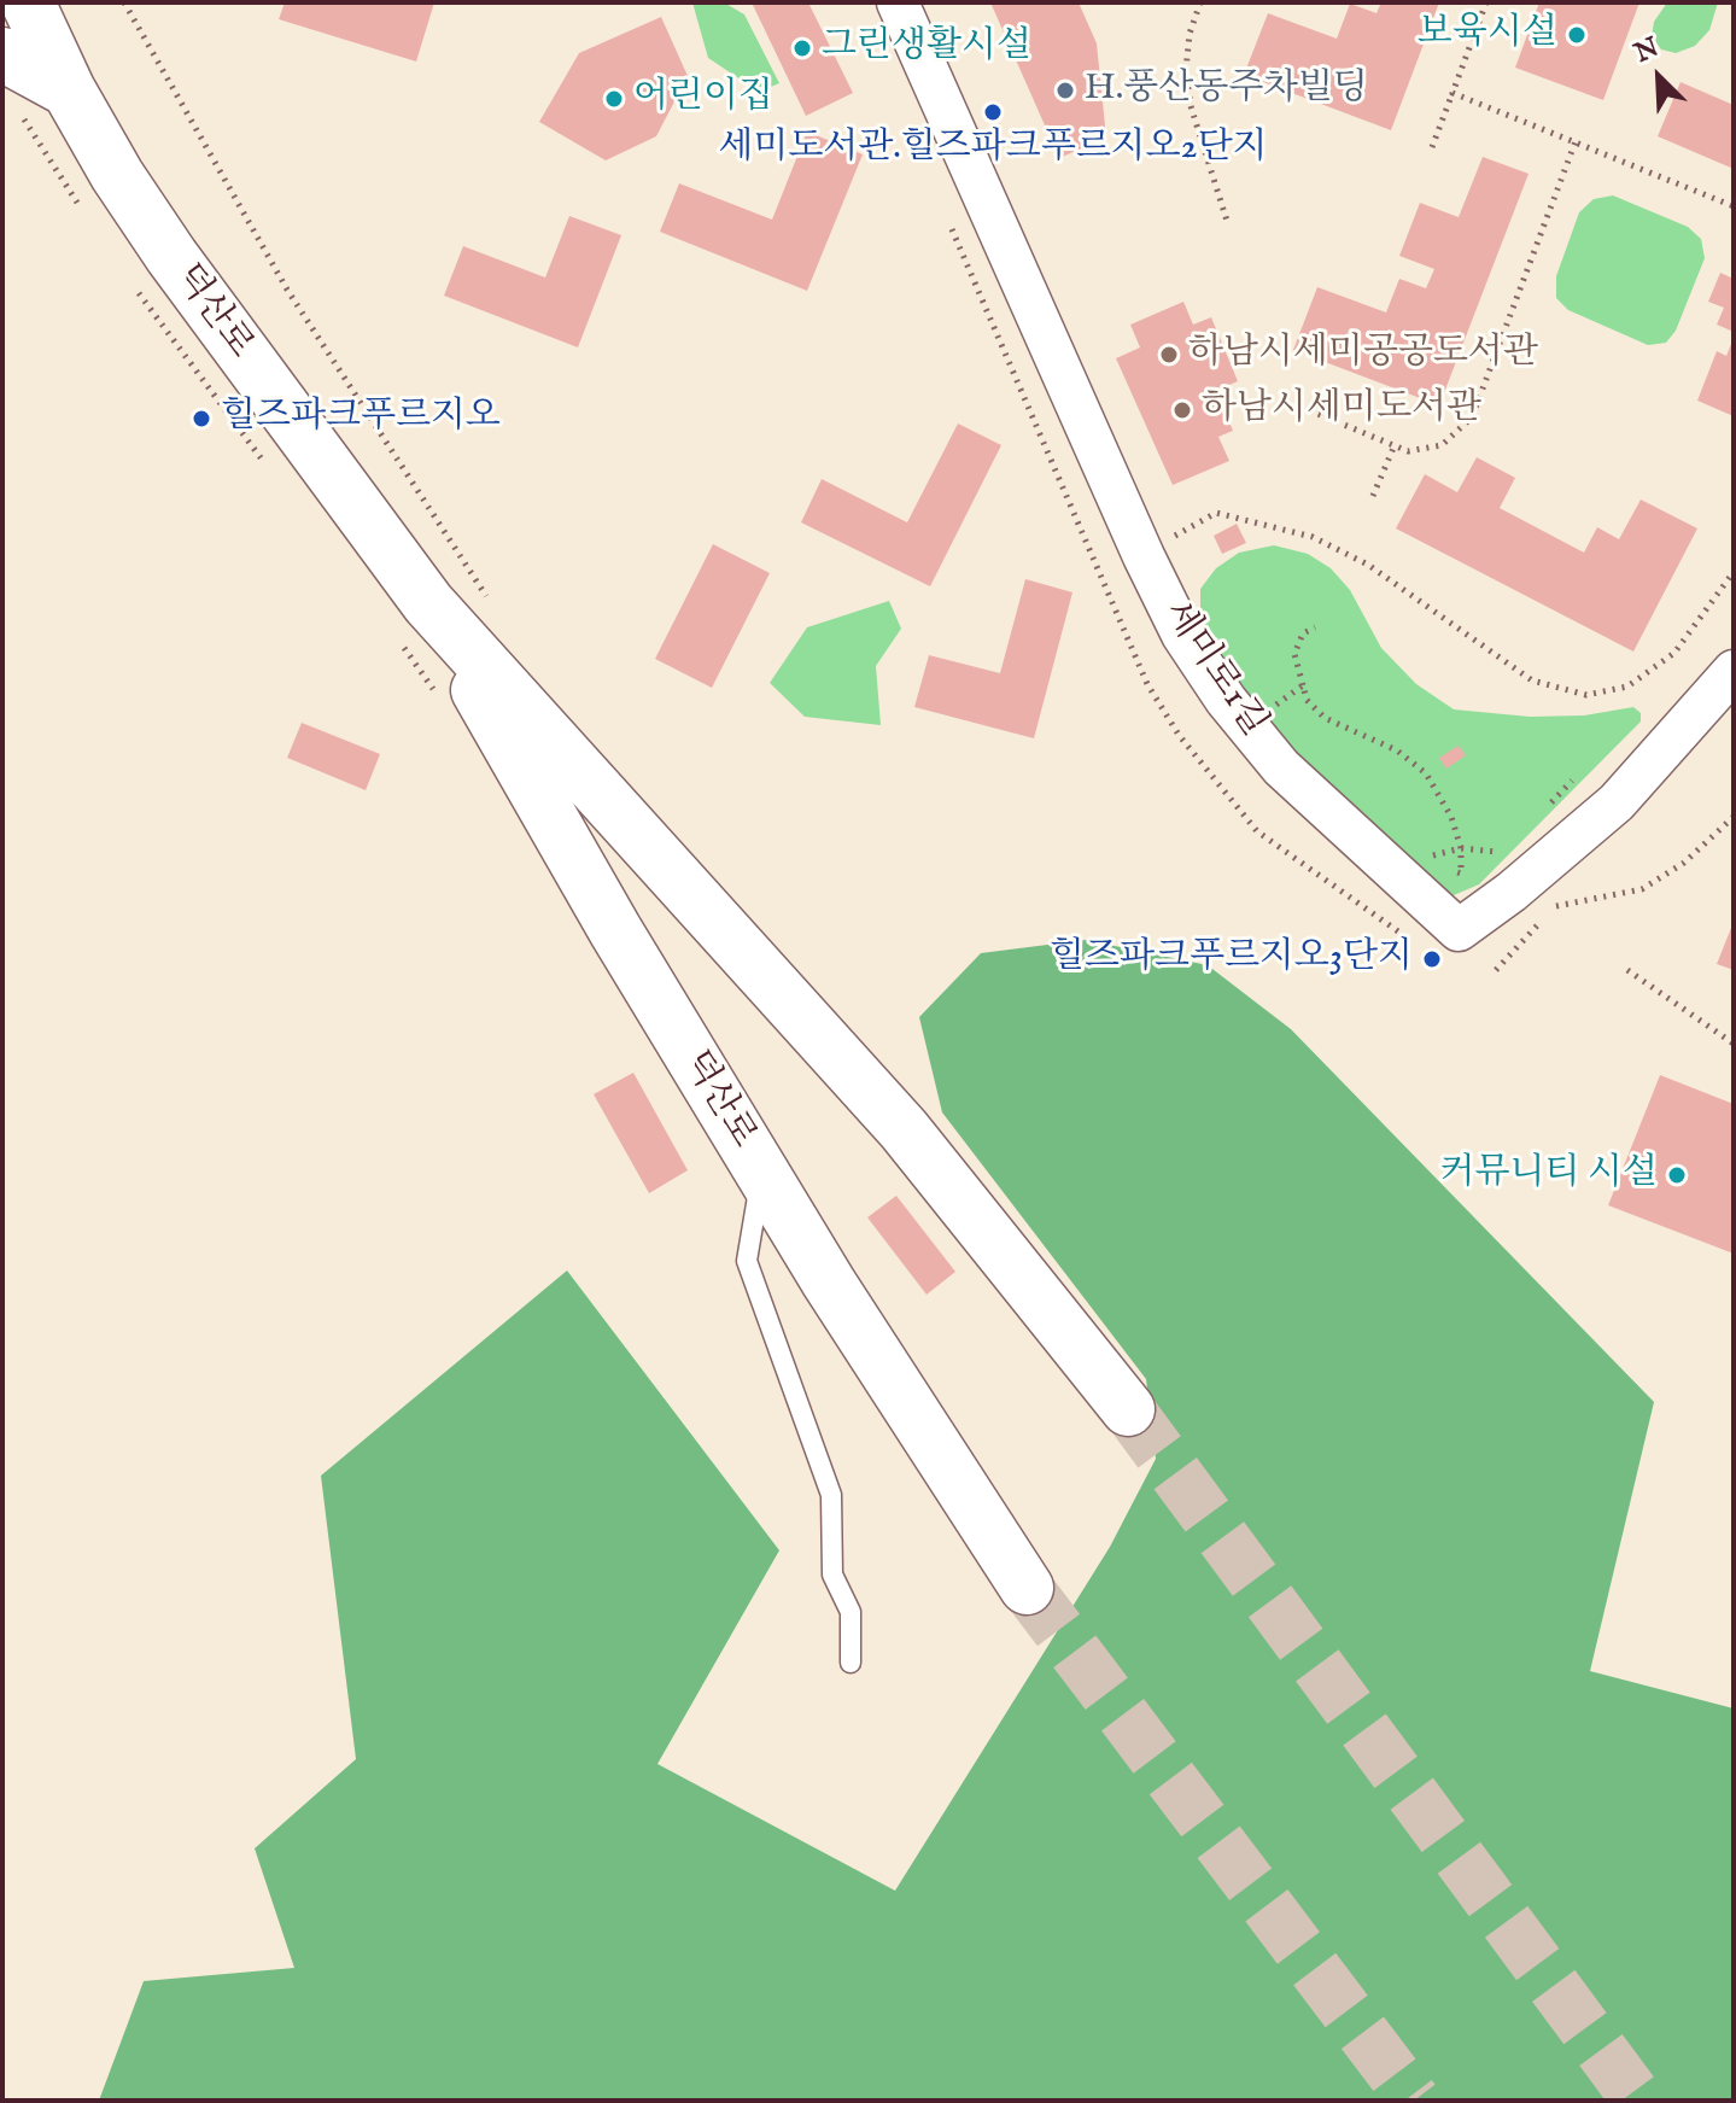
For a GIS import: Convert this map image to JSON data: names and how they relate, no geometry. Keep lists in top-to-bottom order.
{
  "streets": {
    "main road": ["덕산로"],
    "street": ["세미로1길"]
  },
  "places": [
    "보육시설",
    "그린생활시설",
    "H.풍산동주차빌딩",
    "어린이집",
    "세미도서관.힐즈파크푸르지오2단지",
    "하남시세미공공도서관",
    "하남시세미도서관",
    "힐즈파크푸르지오",
    "힐즈파크푸르지오3단지",
    "커뮤니티 시설"
  ],
  "north": "top left"
}
